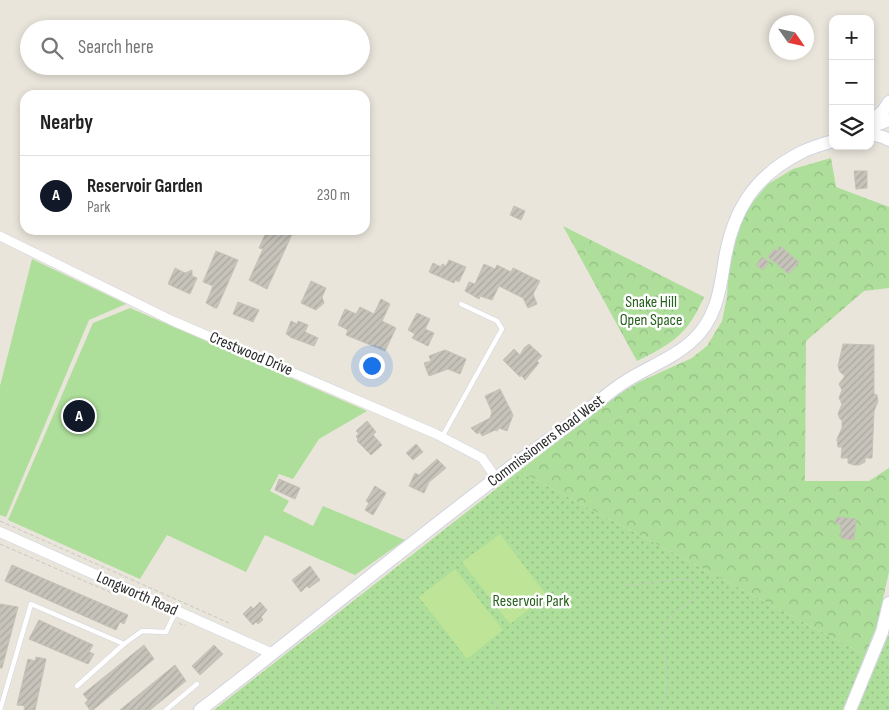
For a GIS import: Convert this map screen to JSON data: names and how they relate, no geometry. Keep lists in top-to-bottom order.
{
  "streets": {
    "main road": ["Commissioners Road West"],
    "street": ["Crestwood Drive", "Longworth Road"]
  },
  "crossings": [
    ["Crestwood Drive", "Commissioners Road West"],
    ["Commissioners Road West", "Longworth Road"]
  ],
  "parks": ["Snake Hill Open Space", "Reservoir Park"],
  "north": "bottom right",
  "page": {
    "map_buttons": ["+", "−"],
    "search": "Search here",
    "heading": "Nearby",
    "list": [
      {
        "mark": "A",
        "name": "Reservoir Garden",
        "note": "Park",
        "value": "230 m"
      }
    ],
    "pins": "A"
  }
}
